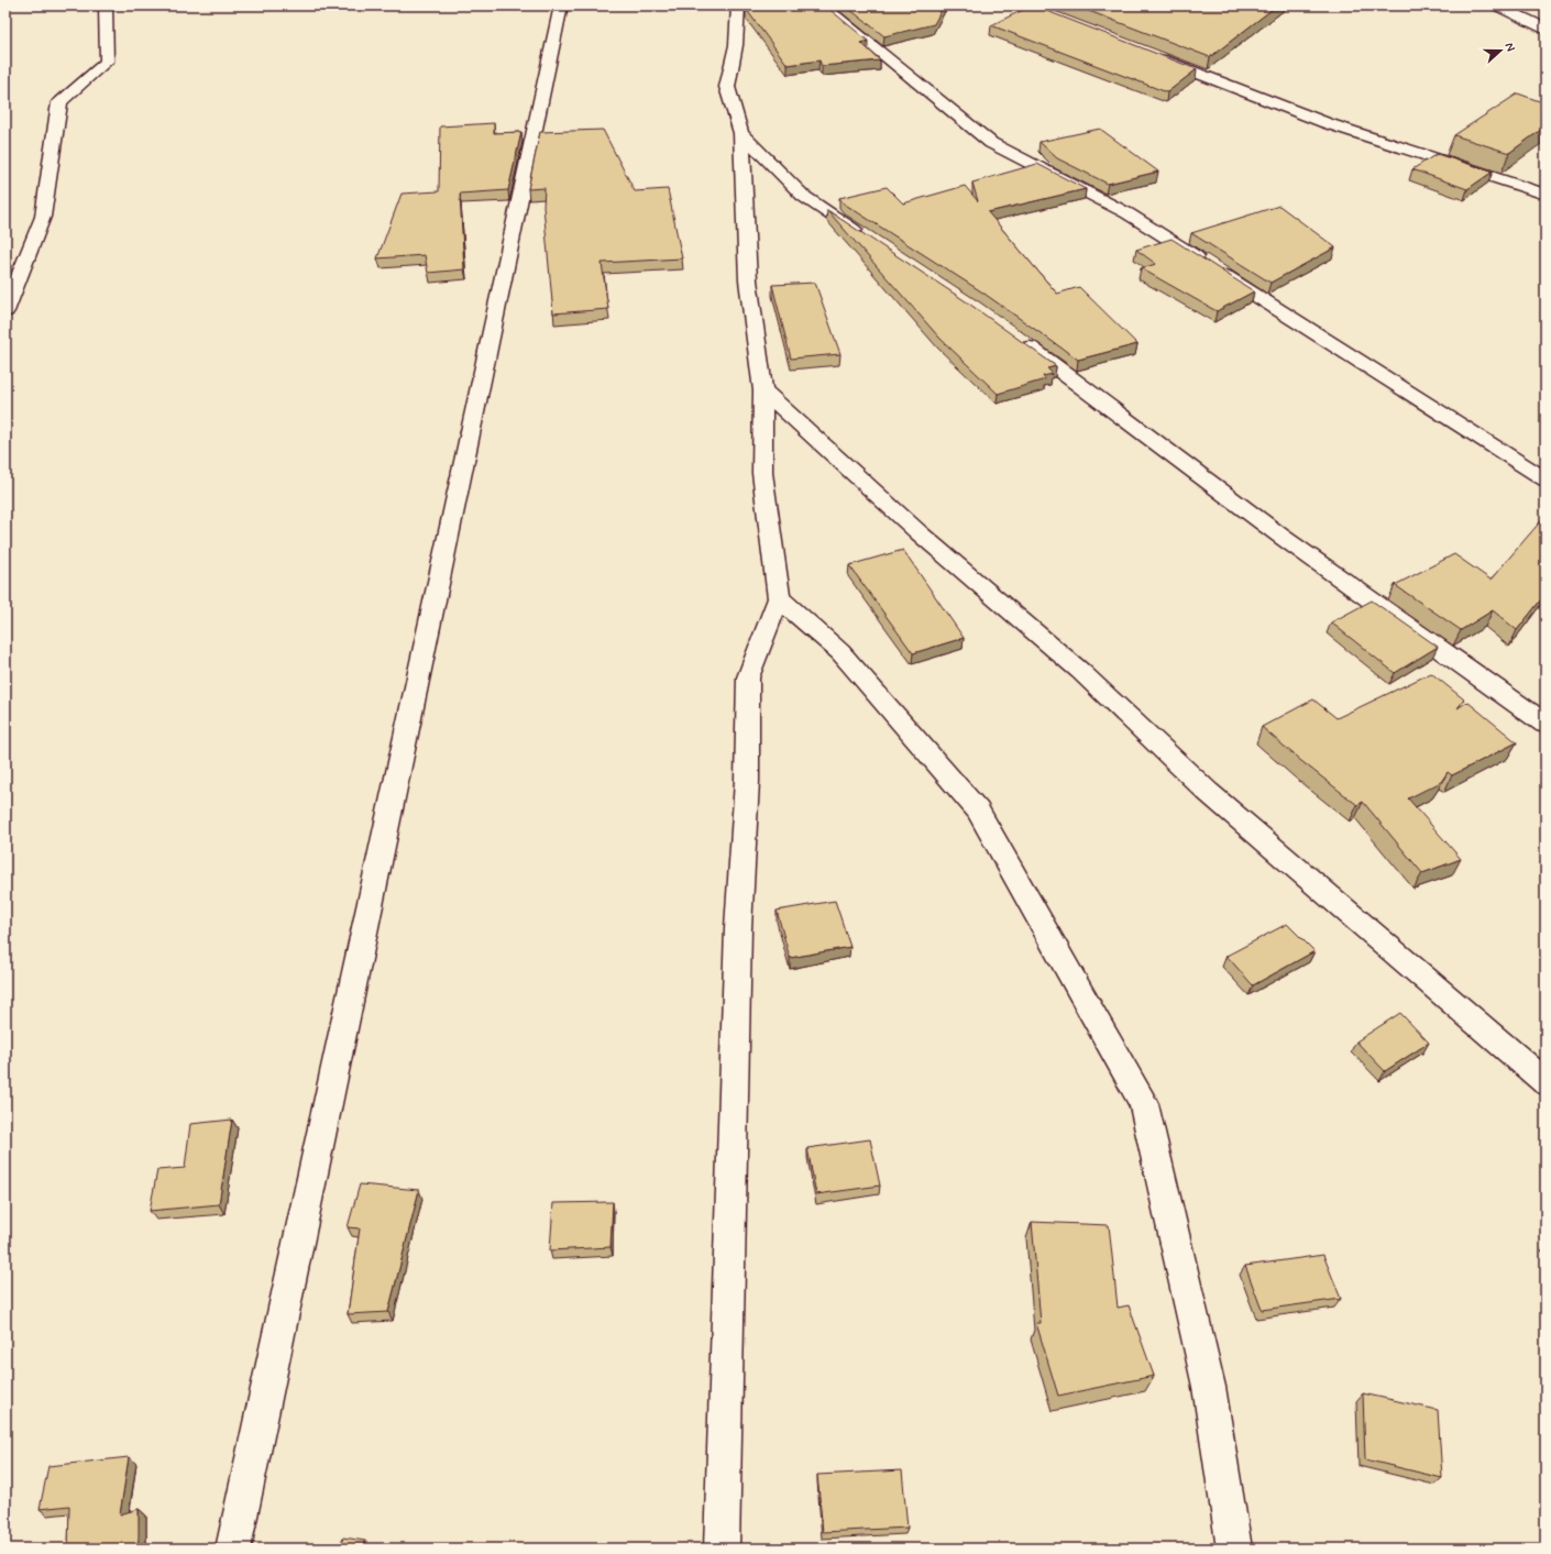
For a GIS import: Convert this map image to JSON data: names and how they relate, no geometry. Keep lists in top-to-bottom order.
{
  "north": "right"
}
